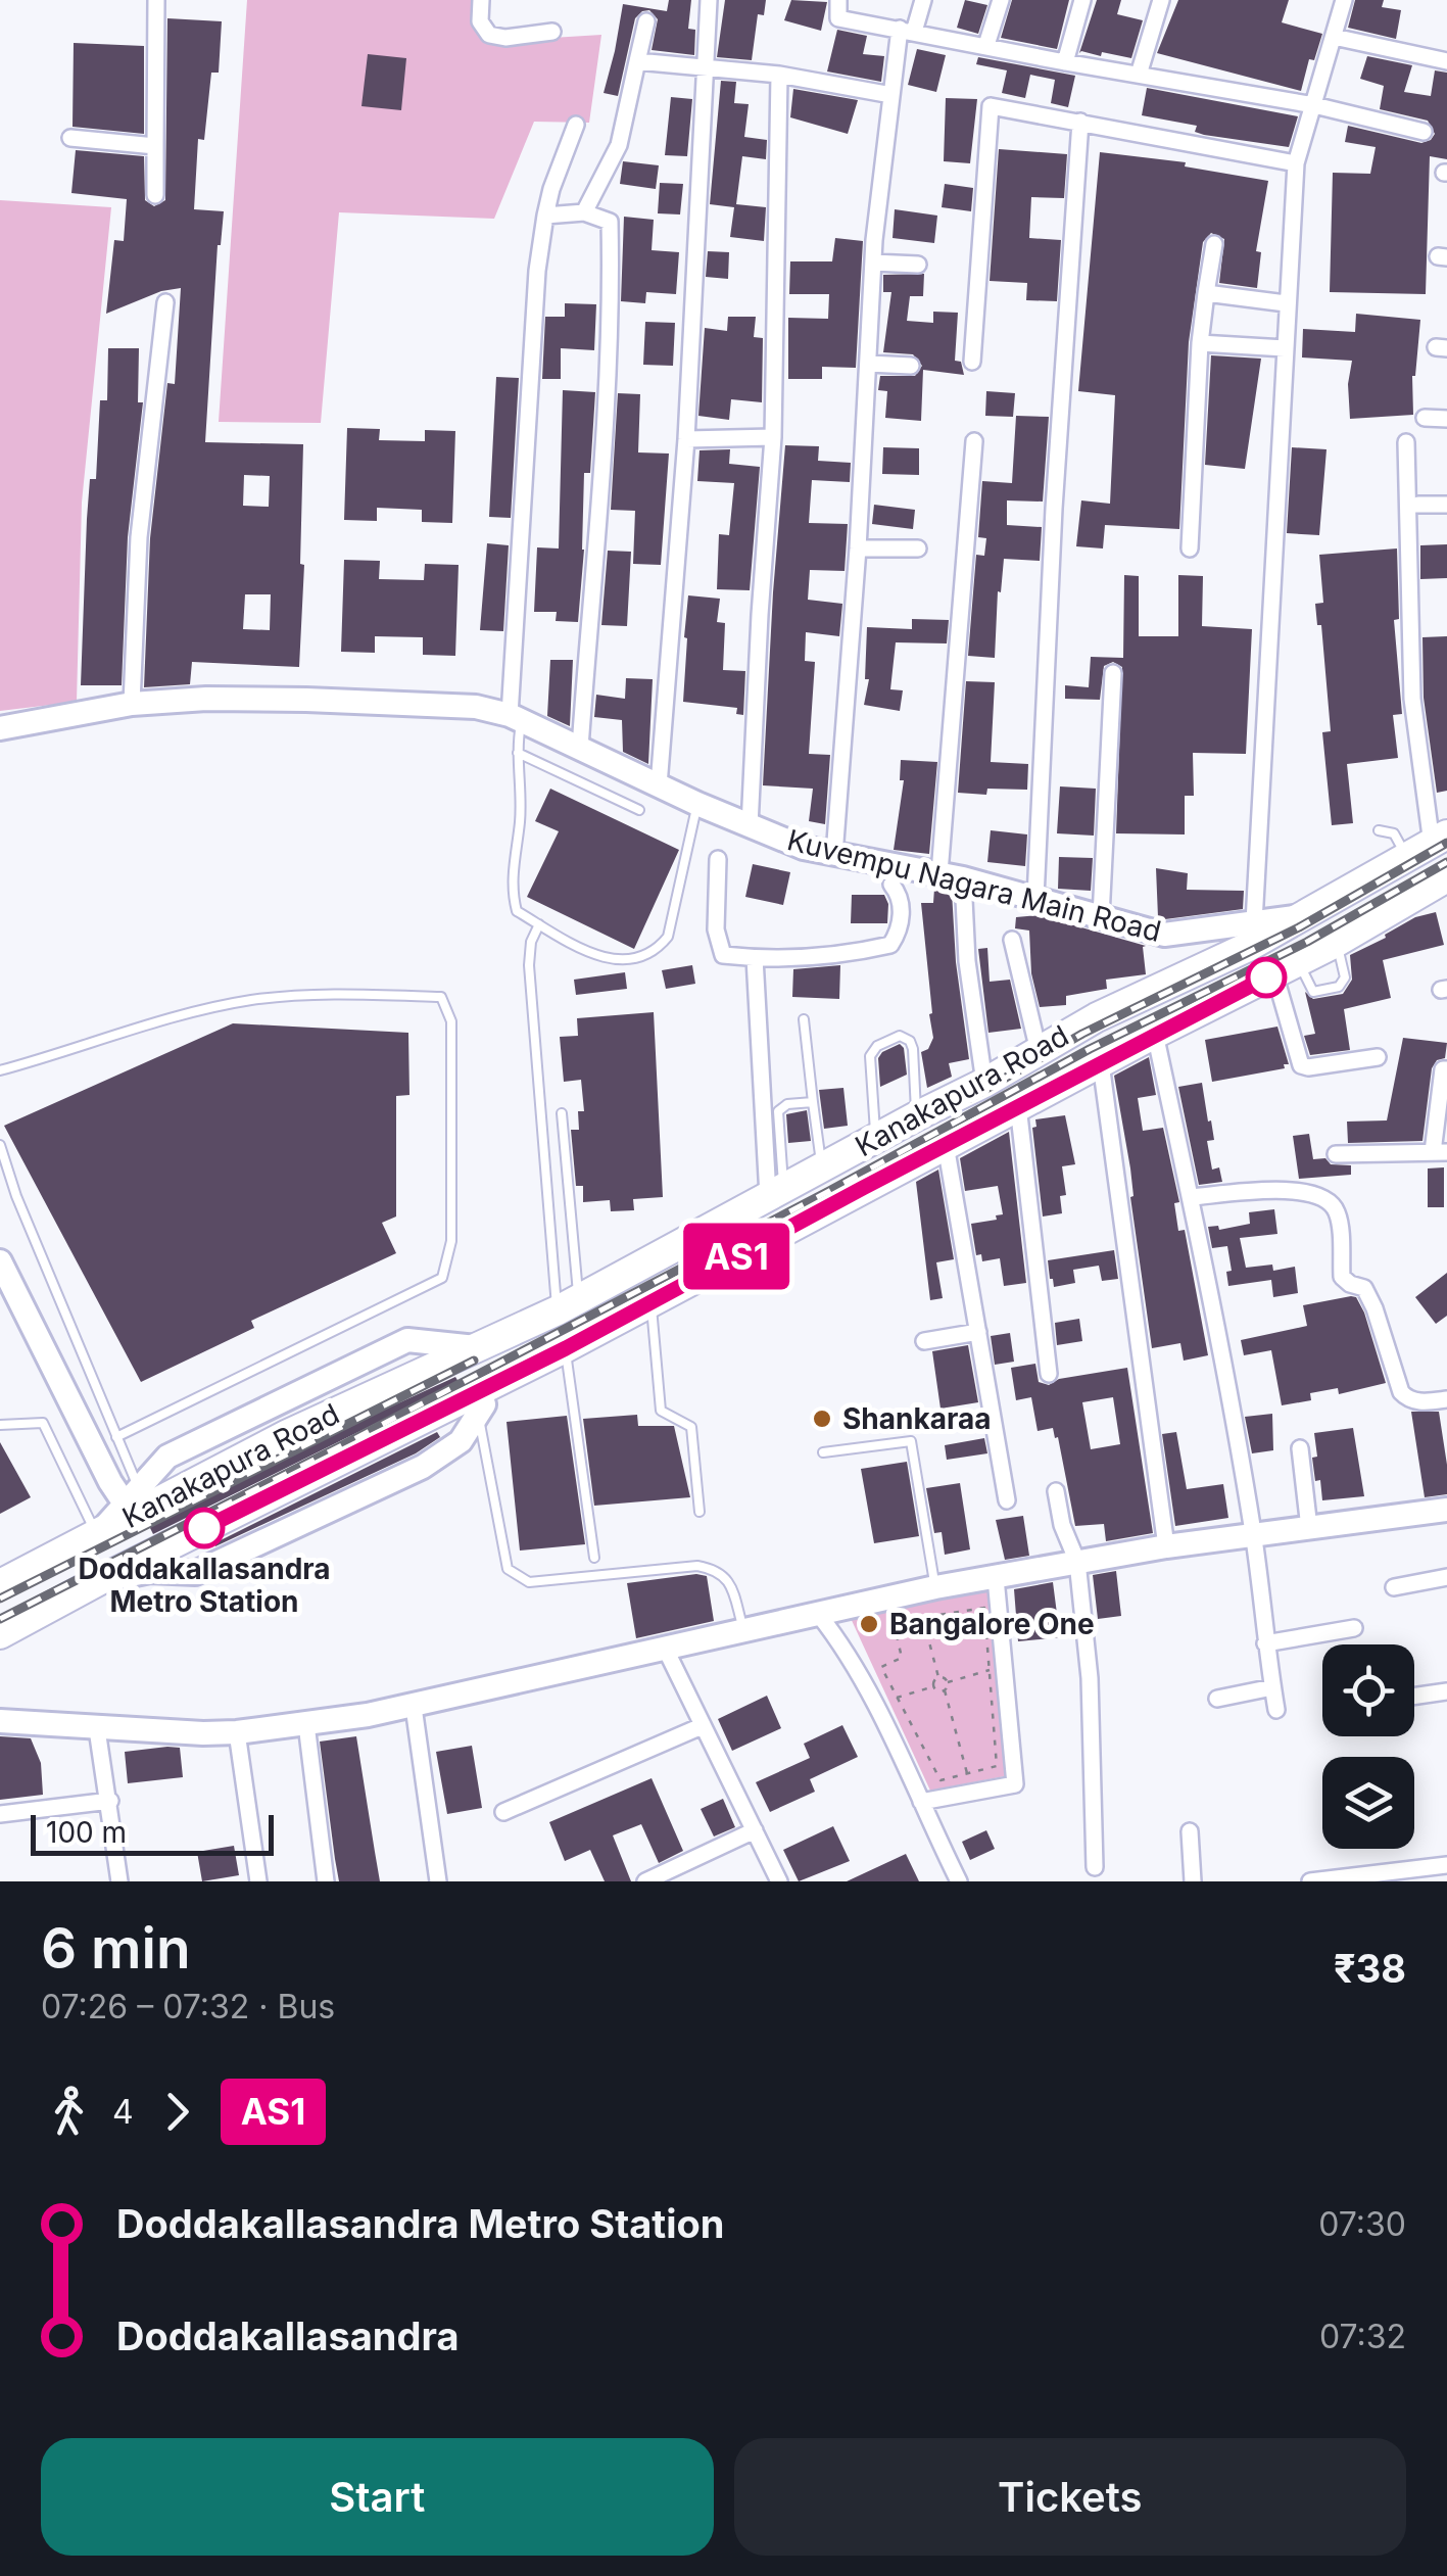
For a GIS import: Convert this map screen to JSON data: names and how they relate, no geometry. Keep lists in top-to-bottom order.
{
  "streets": {
    "highway": ["Kanakapura Road"],
    "street": ["Kuvempu Nagara Main Road"]
  },
  "crossings": [
    ["Kuvempu Nagara Main Road", "Kanakapura Road"]
  ],
  "places": ["Shankaraa", "Doddakallasandra Metro Station", "Bangalore One"],
  "lines": ["bus line AS1"],
  "scale_bar": "100 m",
  "page": {
    "on_map": "AS1",
    "scale": "100 m",
    "heading": ["6 min", "07:26 – 07:32 · Bus", "₹38"],
    "legs": ["4", "AS1"],
    "list": [
      {
        "name": "Doddakallasandra Metro Station",
        "value": "07:30"
      },
      {
        "name": "Doddakallasandra",
        "value": "07:32"
      }
    ],
    "buttons": ["Start", "Tickets"]
  }
}
